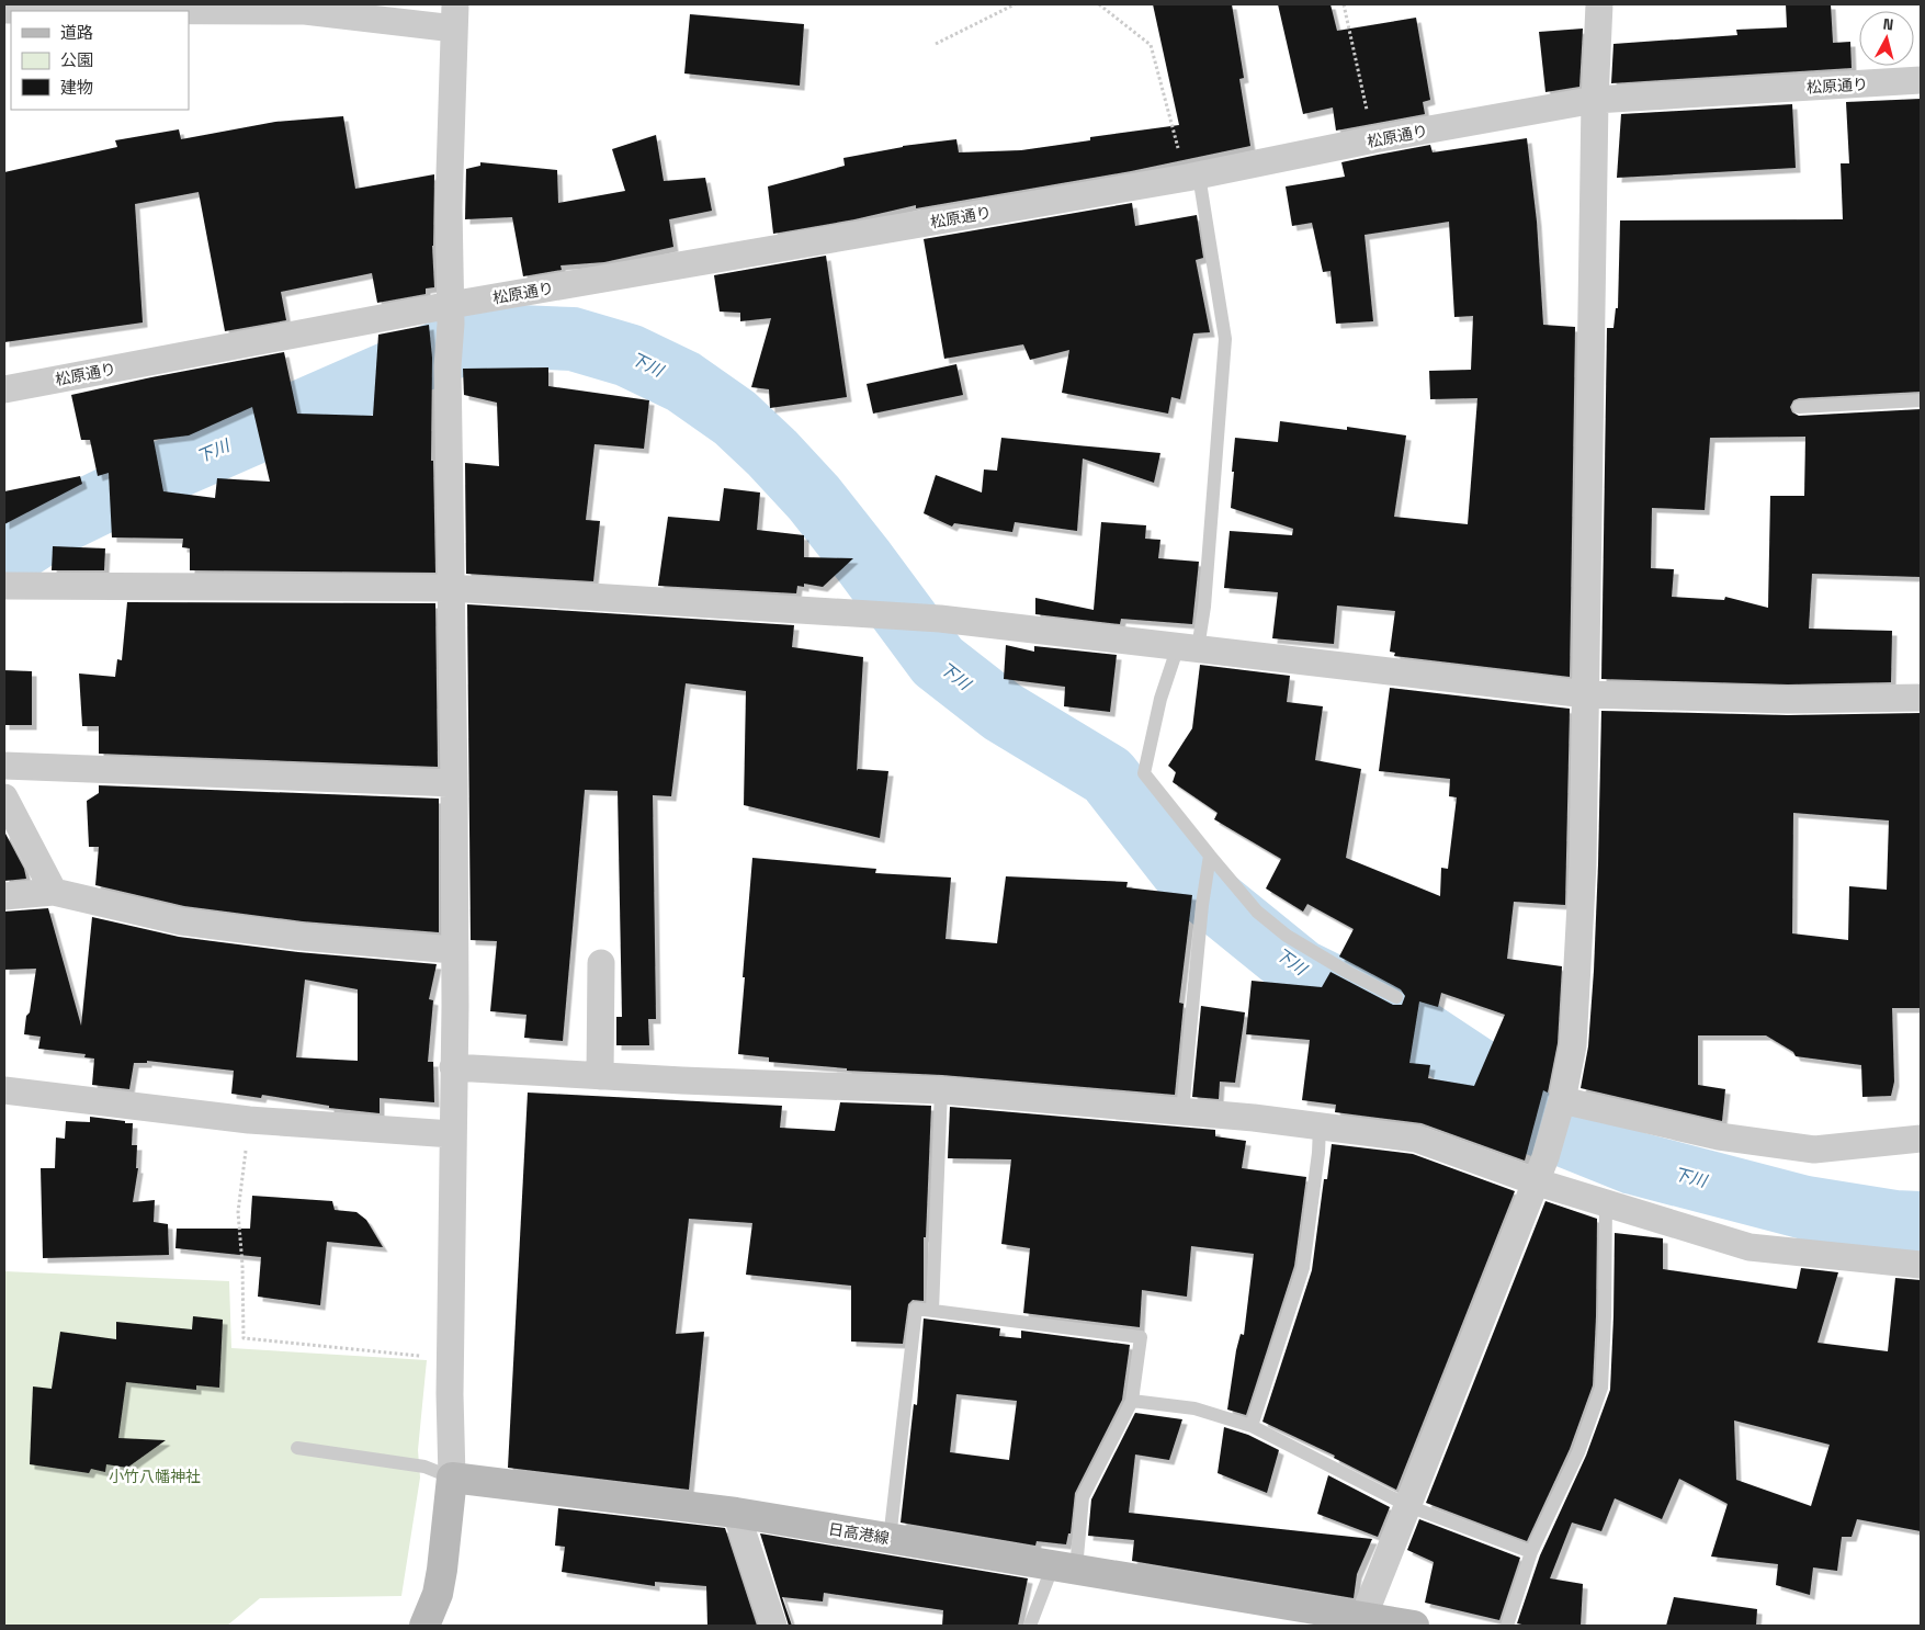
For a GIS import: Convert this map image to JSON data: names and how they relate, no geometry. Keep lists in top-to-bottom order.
{
  "streets": {
    "main road": ["日高港線"],
    "street": ["松原通り"]
  },
  "water": ["下川"],
  "parks": ["小竹八幡神社"],
  "legend": ["道路", "公園", "建物"],
  "north": "top"
}
